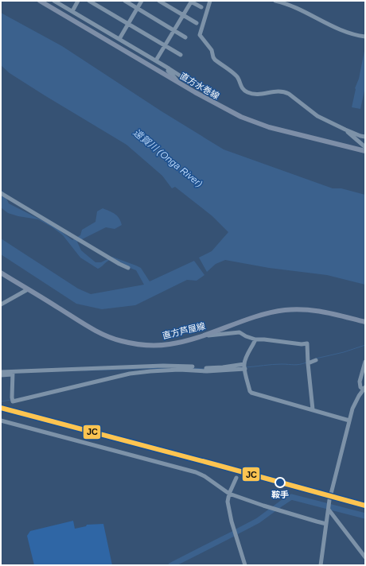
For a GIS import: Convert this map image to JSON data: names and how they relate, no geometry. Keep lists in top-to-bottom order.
{
  "streets": {
    "main road": ["直方水巻線", "直方芦屋線"]
  },
  "water": ["遠賀川 (Onga River)"],
  "places": ["鞍手"],
  "lines": ["transit line JC"]
}
